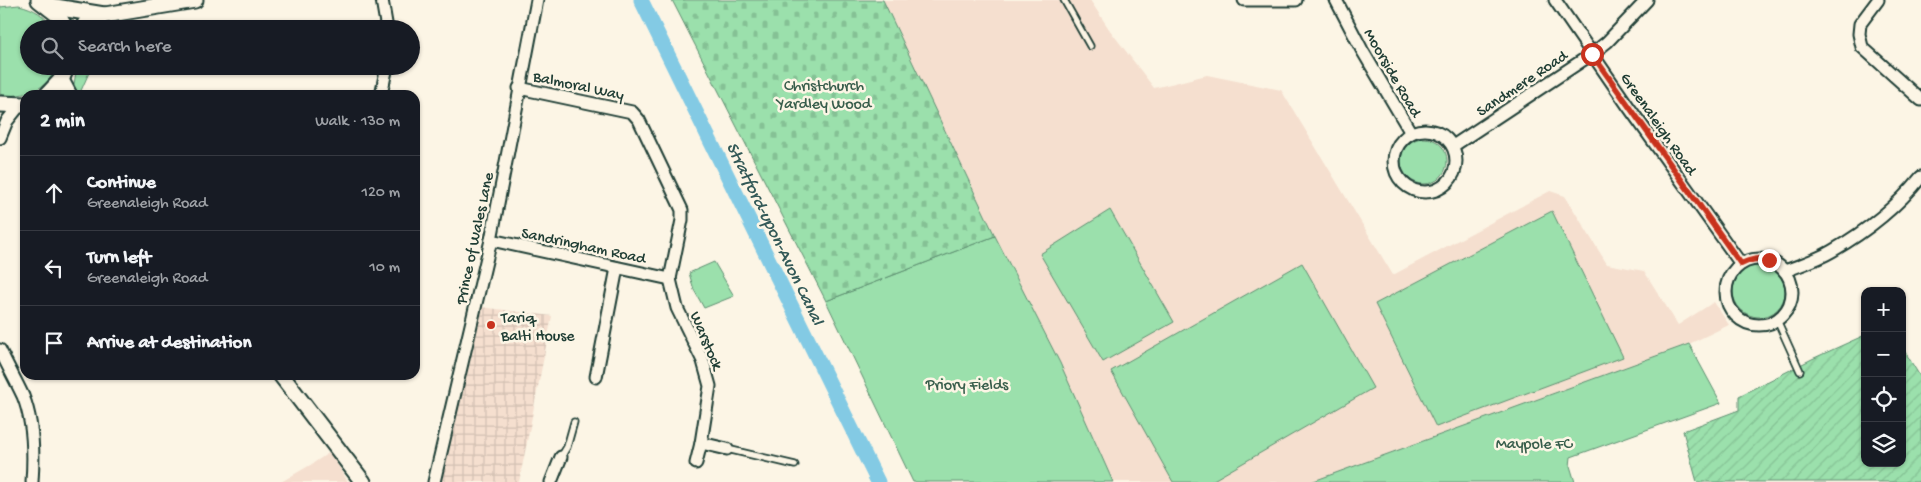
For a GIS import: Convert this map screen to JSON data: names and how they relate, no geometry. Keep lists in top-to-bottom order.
{
  "streets": {
    "street": [
      "Moorside Road",
      "Sandmere Road",
      "Balmoral Way",
      "Greenaleigh Road",
      "Prince of Wales Lane",
      "Sandringham Road",
      "Warstock"
    ]
  },
  "crossings": [
    ["Moorside Road", "Sandmere Road"],
    ["Sandmere Road", "Greenaleigh Road"],
    ["Balmoral Way", "Prince of Wales Lane"],
    ["Balmoral Way", "Sandringham Road"],
    ["Balmoral Way", "Warstock"],
    ["Prince of Wales Lane", "Sandringham Road"],
    ["Sandringham Road", "Warstock"]
  ],
  "water": ["Stratford-upon-Avon Canal"],
  "parks": ["Christchurch Yardley Wood", "Priory Fields", "Maypole FC"],
  "places": ["Tariq Balti House"],
  "page": {
    "search": "Search here",
    "heading": ["2 min", "Walk · 130 m"],
    "list": [
      ["Continue", "Greenaleigh Road", "120 m"],
      ["Turn left", "Greenaleigh Road", "10 m"],
      "Arrive at destination"
    ],
    "map_buttons": ["+", "−"]
  }
}
